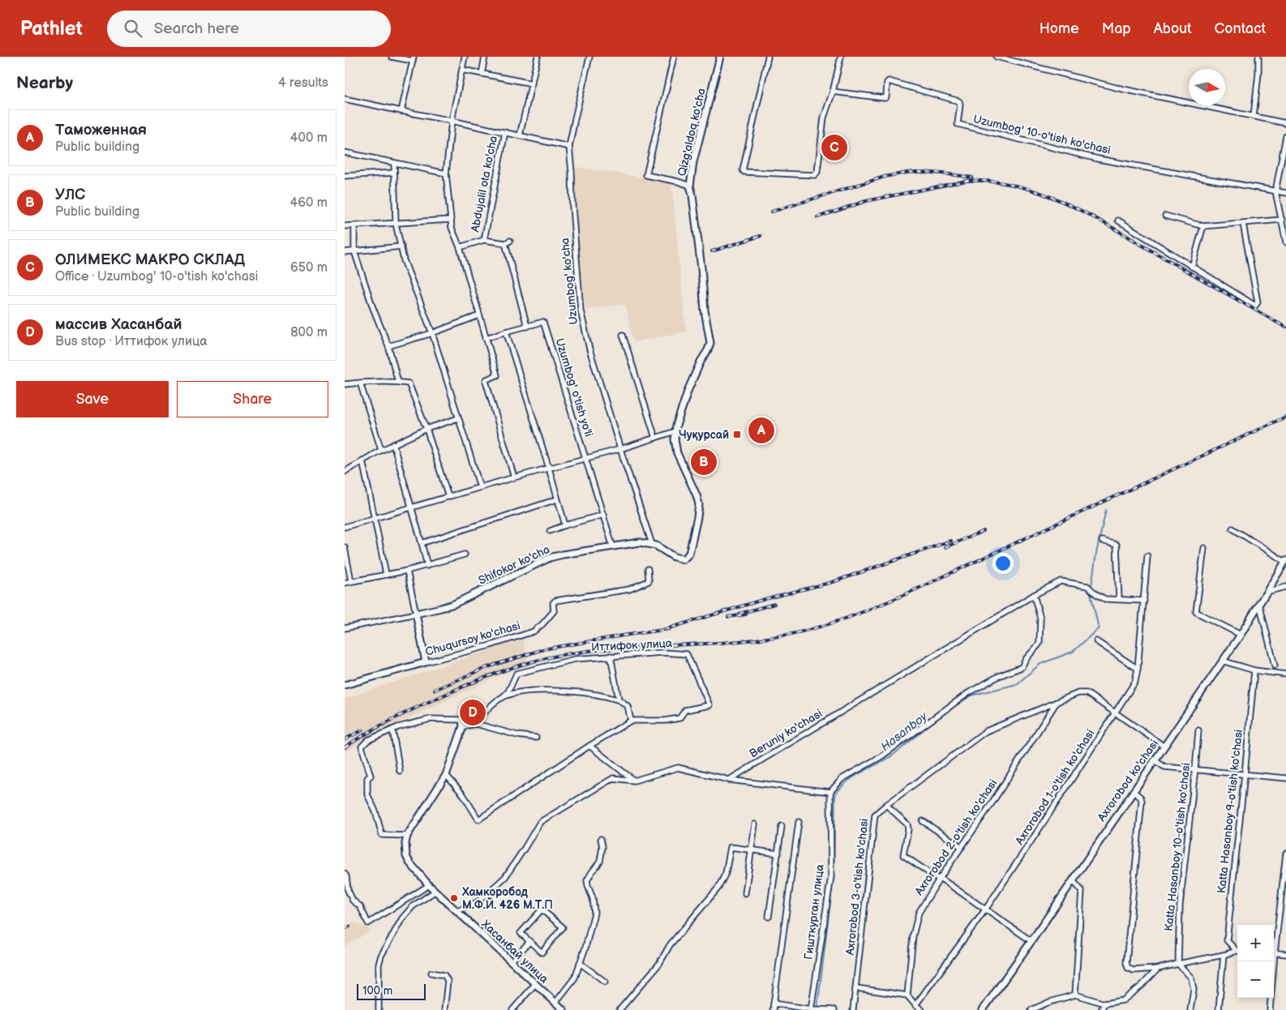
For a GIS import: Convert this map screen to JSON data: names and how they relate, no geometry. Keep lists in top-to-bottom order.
{
  "streets": {
    "street": [
      "Qizg'aldoq ko'cha",
      "Uzumbog' 10-o'tish ko'chasi",
      "Abdujalil ota ko'cha",
      "Uzumbog' ko'cha",
      "Uzumbog' o'tish yo'li",
      "Shifokor ko'cha",
      "Chuqursoy ko'chasi",
      "Иттифок улица",
      "Beruniy ko'chasi",
      "Axrorobod ko'chasi",
      "Axrorobod 1-o'tish ko'chasi",
      "Katta Hasanboy 9-o'tish ko'chasi",
      "Axrorobod 2-o'tish ko'chasi",
      "Katta Hasanboy 10-o'tish ko'chasi",
      "Axrorobod 3-o'tish ko'chasi",
      "Гишткурган улица",
      "Хасанбай улица"
    ]
  },
  "crossings": [
    ["Qizg'aldoq ko'cha", "Shifokor ko'cha"],
    ["Uzumbog' ko'cha", "Shifokor ko'cha"],
    ["Uzumbog' o'tish yo'li", "Shifokor ko'cha"],
    ["Beruniy ko'chasi", "Axrorobod 1-o'tish ko'chasi"],
    ["Axrorobod ko'chasi", "Axrorobod 3-o'tish ko'chasi"],
    ["Axrorobod 1-o'tish ko'chasi", "Axrorobod 3-o'tish ko'chasi"],
    ["Axrorobod 2-o'tish ko'chasi", "Axrorobod 3-o'tish ko'chasi"]
  ],
  "water": ["Hasanboy"],
  "places": {
    "transit": ["Чуқурсай"],
    "other": ["Хамкоробод М.Ф.Й. 426 М.Т.П"]
  },
  "scale_bar": "100 m",
  "north": "right",
  "page": {
    "header": "Pathlet",
    "search": "Search here",
    "nav": [
      "Home",
      "Map",
      "About",
      "Contact"
    ],
    "heading": ["Nearby", "4 results"],
    "list": [
      {
        "mark": "A",
        "name": "Таможенная",
        "note": "Public building",
        "value": "400 m"
      },
      {
        "mark": "B",
        "name": "УЛС",
        "note": "Public building",
        "value": "460 m"
      },
      {
        "mark": "C",
        "name": "ОЛИМЕКС МАКРО СКЛАД",
        "note": "Office · Uzumbog' 10-o'tish ko'chasi",
        "value": "650 m"
      },
      {
        "mark": "D",
        "name": "массив Хасанбай",
        "note": "Bus stop · Иттифок улица",
        "value": "800 m"
      }
    ],
    "pins": [
      "C",
      "A",
      "B",
      "D"
    ],
    "buttons": ["Save", "Share"],
    "map_buttons": ["+", "−"],
    "scale": "100 m"
  }
}
